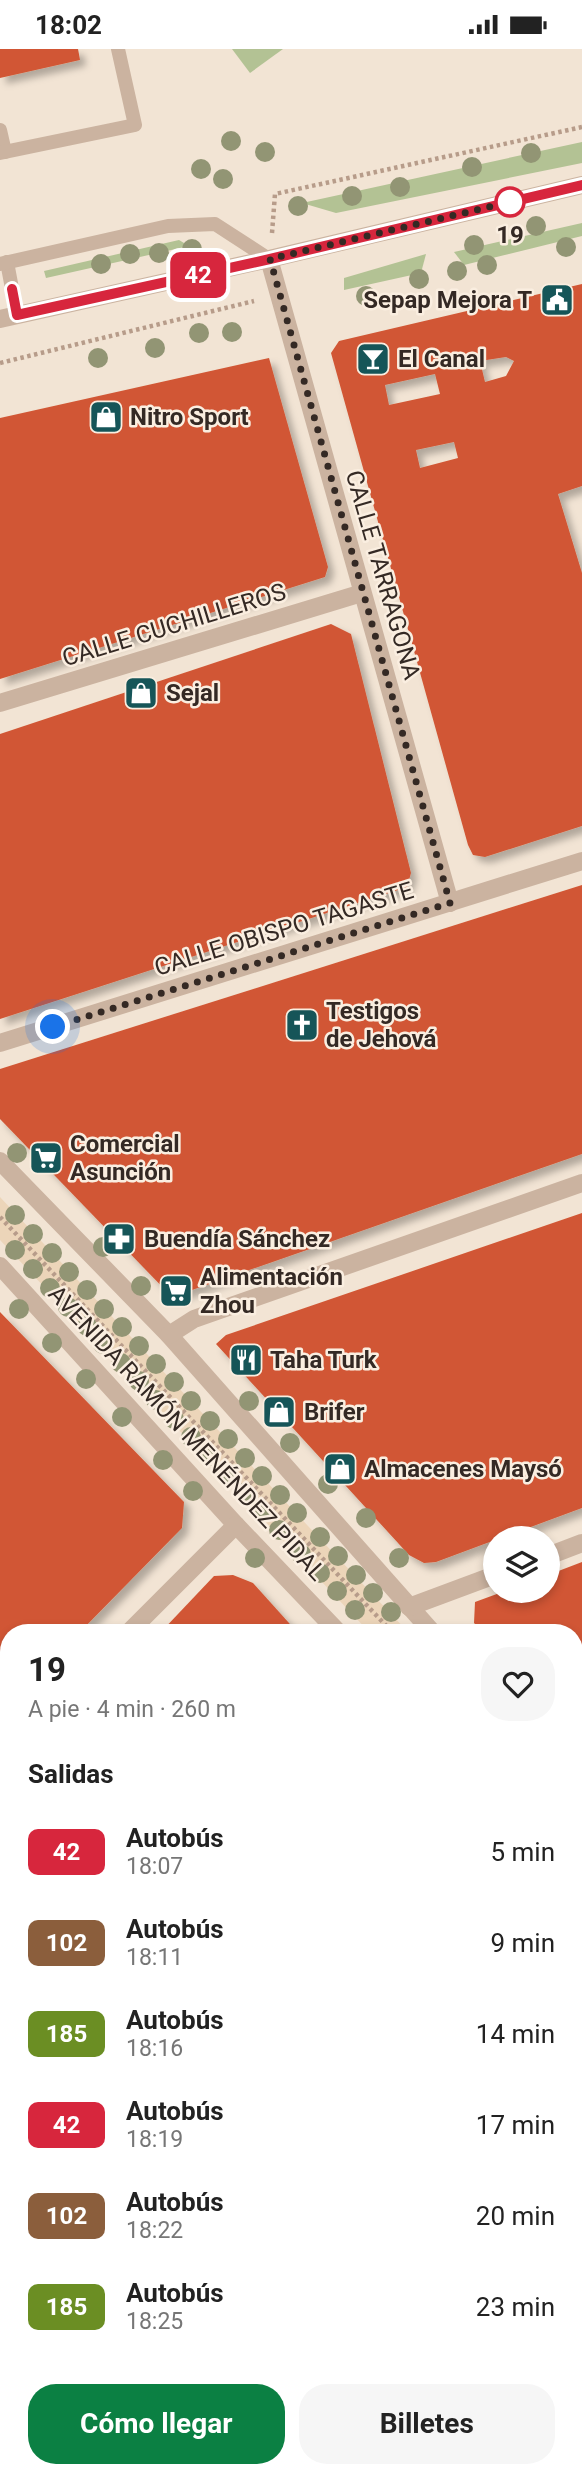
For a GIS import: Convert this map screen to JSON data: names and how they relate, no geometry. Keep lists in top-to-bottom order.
{
  "streets": {
    "street": [
      "CALLE TARRAGONA",
      "CALLE CUCHILLEROS",
      "CALLE OBISPO TAGASTE",
      "AVENIDA RAMÓN MENÉNDEZ PIDAL"
    ]
  },
  "crossings": [
    ["CALLE TARRAGONA", "CALLE CUCHILLEROS"],
    ["CALLE TARRAGONA", "CALLE OBISPO TAGASTE"]
  ],
  "places": {
    "other": ["19"],
    "public building": ["Sepap Mejora T"],
    "bar": ["El Canal"],
    "shop": [
      "Nitro Sport",
      "Sejal",
      "Brifer",
      "Almacenes Maysó"
    ],
    "church": ["Testigos de Jehová"],
    "supermarket": ["Comercial Asunción", "Alimentación Zhou"],
    "pharmacy": ["Buendía Sánchez"],
    "restaurant": ["Taha Turk"]
  },
  "lines": ["bus line 42"],
  "page": {
    "status": "18:02",
    "on_map": "42",
    "heading": [
      ["19", "A pie · 4 min · 260 m"],
      "Salidas"
    ],
    "list": [
      {
        "mark": "42",
        "name": "Autobús",
        "note": "18:07",
        "value": "5 min"
      },
      {
        "mark": "102",
        "name": "Autobús",
        "note": "18:11",
        "value": "9 min"
      },
      {
        "mark": "185",
        "name": "Autobús",
        "note": "18:16",
        "value": "14 min"
      },
      {
        "mark": "42",
        "name": "Autobús",
        "note": "18:19",
        "value": "17 min"
      },
      {
        "mark": "102",
        "name": "Autobús",
        "note": "18:22",
        "value": "20 min"
      },
      {
        "mark": "185",
        "name": "Autobús",
        "note": "18:25",
        "value": "23 min"
      }
    ],
    "buttons": ["Cómo llegar", "Billetes"]
  }
}
